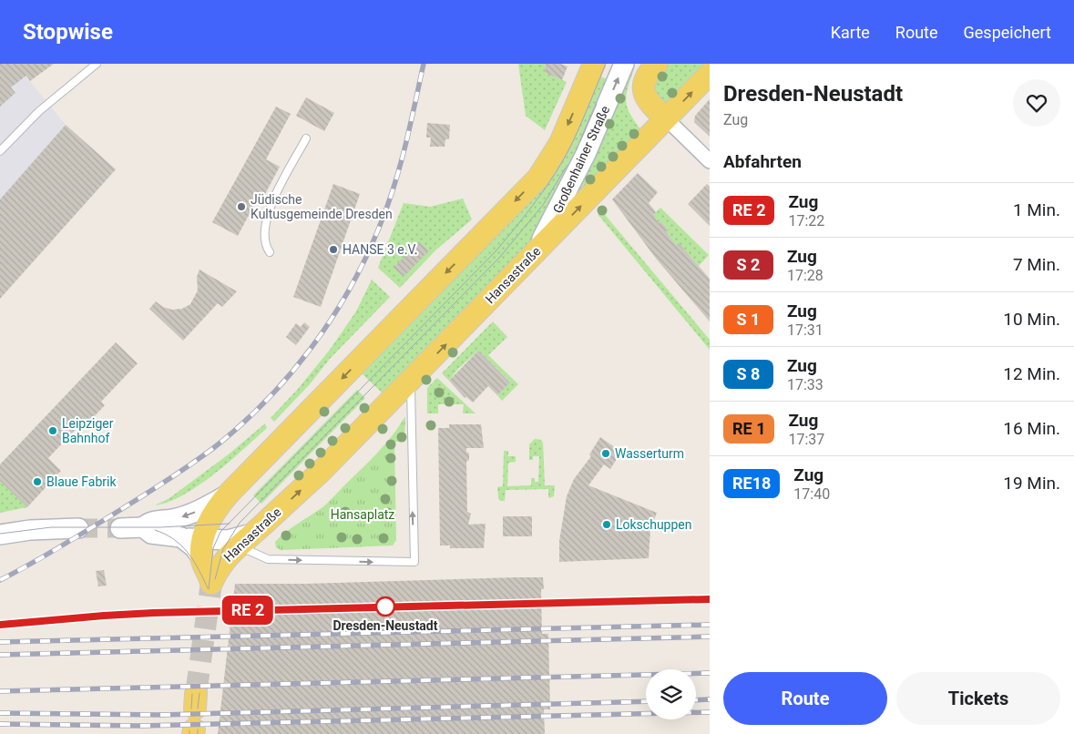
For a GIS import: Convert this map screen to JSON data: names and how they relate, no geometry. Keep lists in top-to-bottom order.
{
  "streets": {
    "main road": ["Hansastraße"],
    "street": ["Großenhainer Straße"]
  },
  "crossings": [
    ["Großenhainer Straße", "Hansastraße"]
  ],
  "one_way": ["Großenhainer Straße"],
  "parks": ["Hansaplatz"],
  "places": [
    "Jüdische Kultusgemeinde Dresden",
    "HANSE 3 e.V.",
    "Leipziger Bahnhof",
    "Wasserturm",
    "Blaue Fabrik",
    "Lokschuppen",
    "Dresden-Neustadt"
  ],
  "page": {
    "header": "Stopwise",
    "nav": ["Karte", "Route", "Gespeichert"],
    "on_map": "RE 2",
    "heading": [
      ["Dresden-Neustadt", "Zug"],
      "Abfahrten"
    ],
    "list": [
      {
        "mark": "RE 2",
        "name": "Zug",
        "note": "17:22",
        "value": "1 Min."
      },
      {
        "mark": "S 2",
        "name": "Zug",
        "note": "17:28",
        "value": "7 Min."
      },
      {
        "mark": "S 1",
        "name": "Zug",
        "note": "17:31",
        "value": "10 Min."
      },
      {
        "mark": "S 8",
        "name": "Zug",
        "note": "17:33",
        "value": "12 Min."
      },
      {
        "mark": "RE 1",
        "name": "Zug",
        "note": "17:37",
        "value": "16 Min."
      },
      {
        "mark": "RE18",
        "name": "Zug",
        "note": "17:40",
        "value": "19 Min."
      }
    ],
    "buttons": ["Route", "Tickets"]
  }
}
